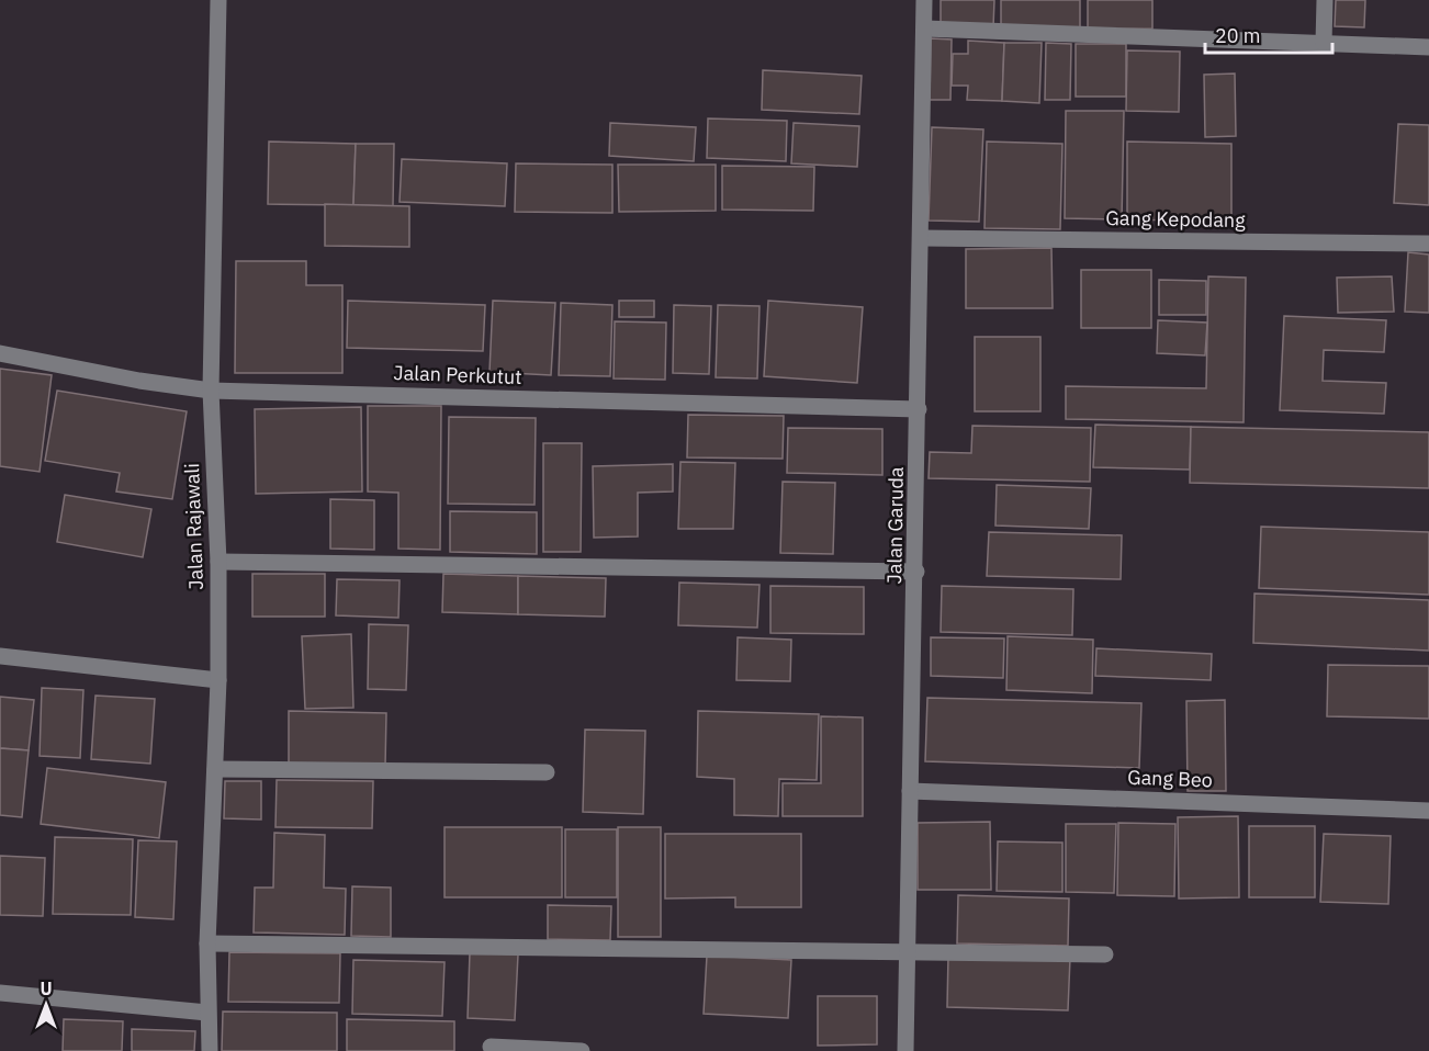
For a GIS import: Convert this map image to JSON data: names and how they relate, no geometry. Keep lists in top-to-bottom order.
{
  "streets": {
    "street": [
      "Gang Kepodang",
      "Jalan Perkutut",
      "Jalan Garuda",
      "Jalan Rajawali",
      "Gang Beo"
    ]
  },
  "crossings": [
    ["Gang Kepodang", "Jalan Garuda"],
    ["Jalan Perkutut", "Jalan Garuda"],
    ["Jalan Perkutut", "Jalan Rajawali"],
    ["Jalan Garuda", "Gang Beo"]
  ],
  "scale_bar": "20 m",
  "north": "top"
}
